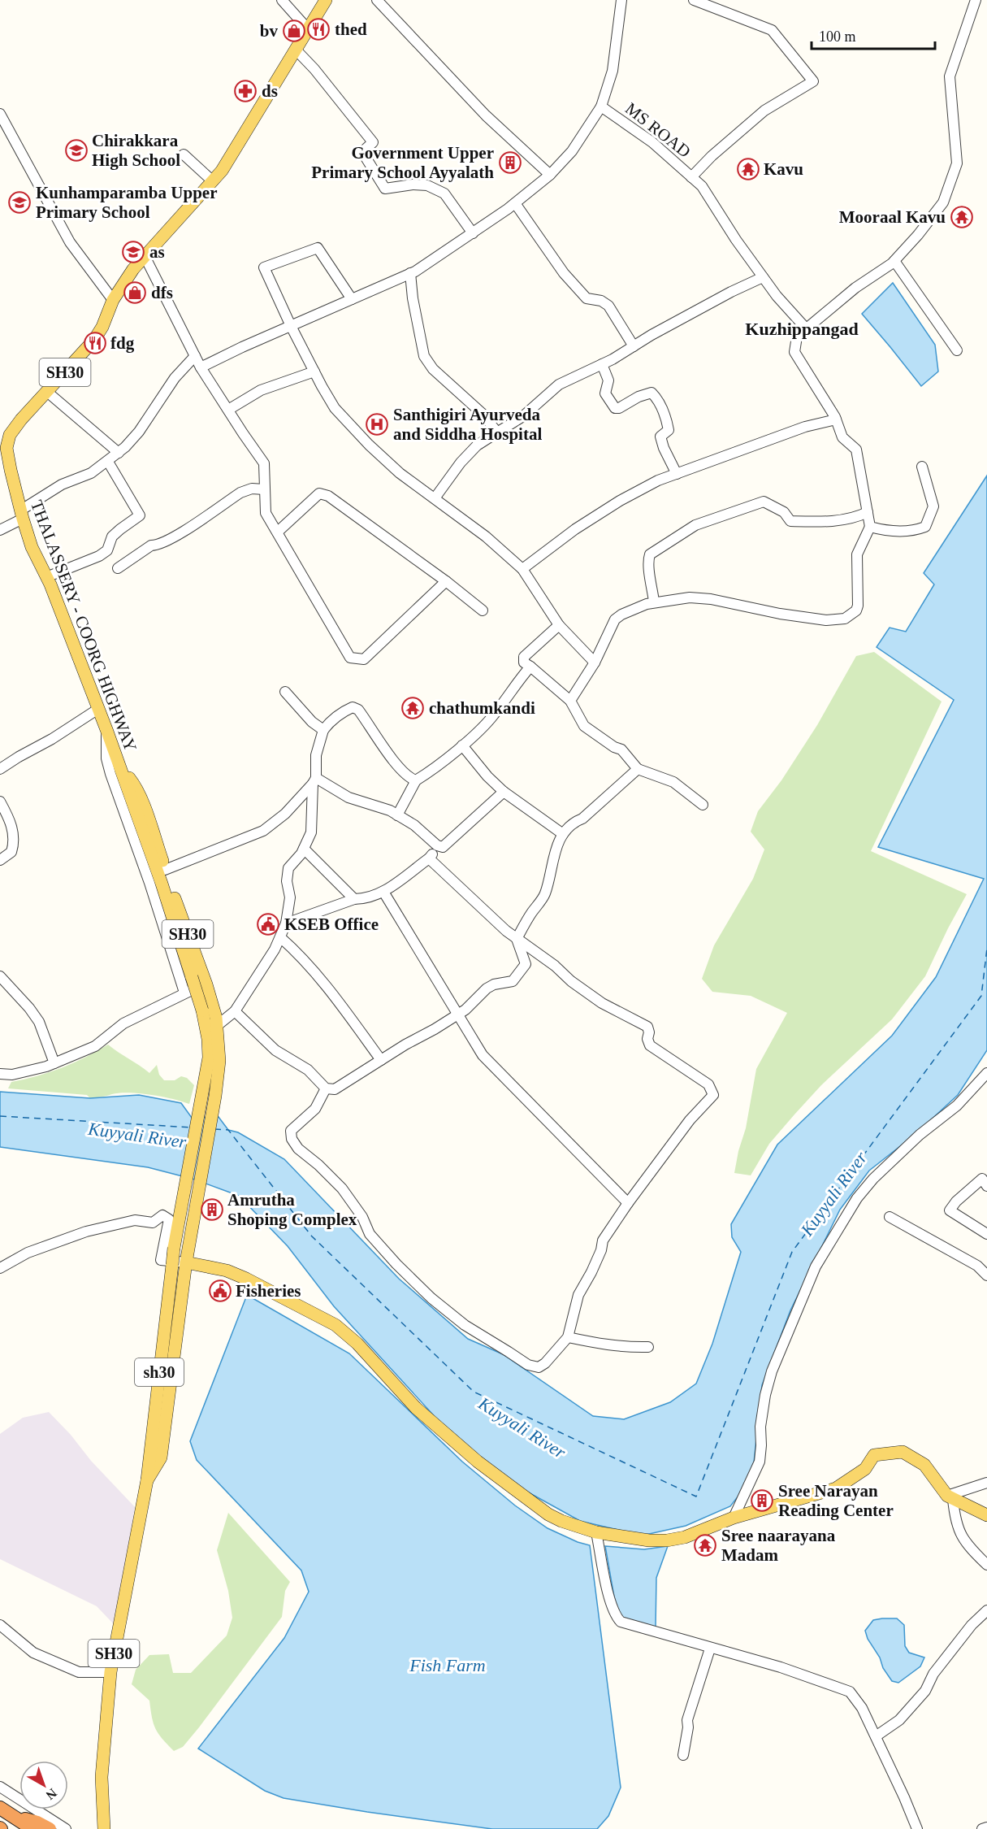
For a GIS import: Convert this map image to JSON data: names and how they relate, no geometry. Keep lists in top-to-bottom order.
{
  "streets": {
    "main road": ["SH30", "THALASSERY - COORG HIGHWAY", "sh30"],
    "street": ["MS ROAD"]
  },
  "crossings": [
    ["SH30", "THALASSERY - COORG HIGHWAY"],
    ["SH30", "sh30"],
    ["THALASSERY - COORG HIGHWAY", "sh30"]
  ],
  "districts": ["Kuzhippangad"],
  "water": ["Kuyyali River", "Fish Farm"],
  "places": {
    "restaurant": ["thed", "fdg"],
    "shop": ["bv", "dfs"],
    "pharmacy": ["ds"],
    "school or university": ["Chirakkara High School", "Kunhamparamba Upper Primary School", "as"],
    "building": ["Government Upper Primary School Ayyalath", "Amrutha Shoping Complex", "Sree Narayan Reading Center"],
    "temple": [
      "Kavu",
      "Mooraal Kavu",
      "chathumkandi",
      "Sree naarayana Madam"
    ],
    "hospital": ["Santhigiri Ayurveda and Siddha Hospital"],
    "public building": ["KSEB Office", "Fisheries"]
  },
  "scale_bar": "100 m",
  "north": "bottom right"
}
